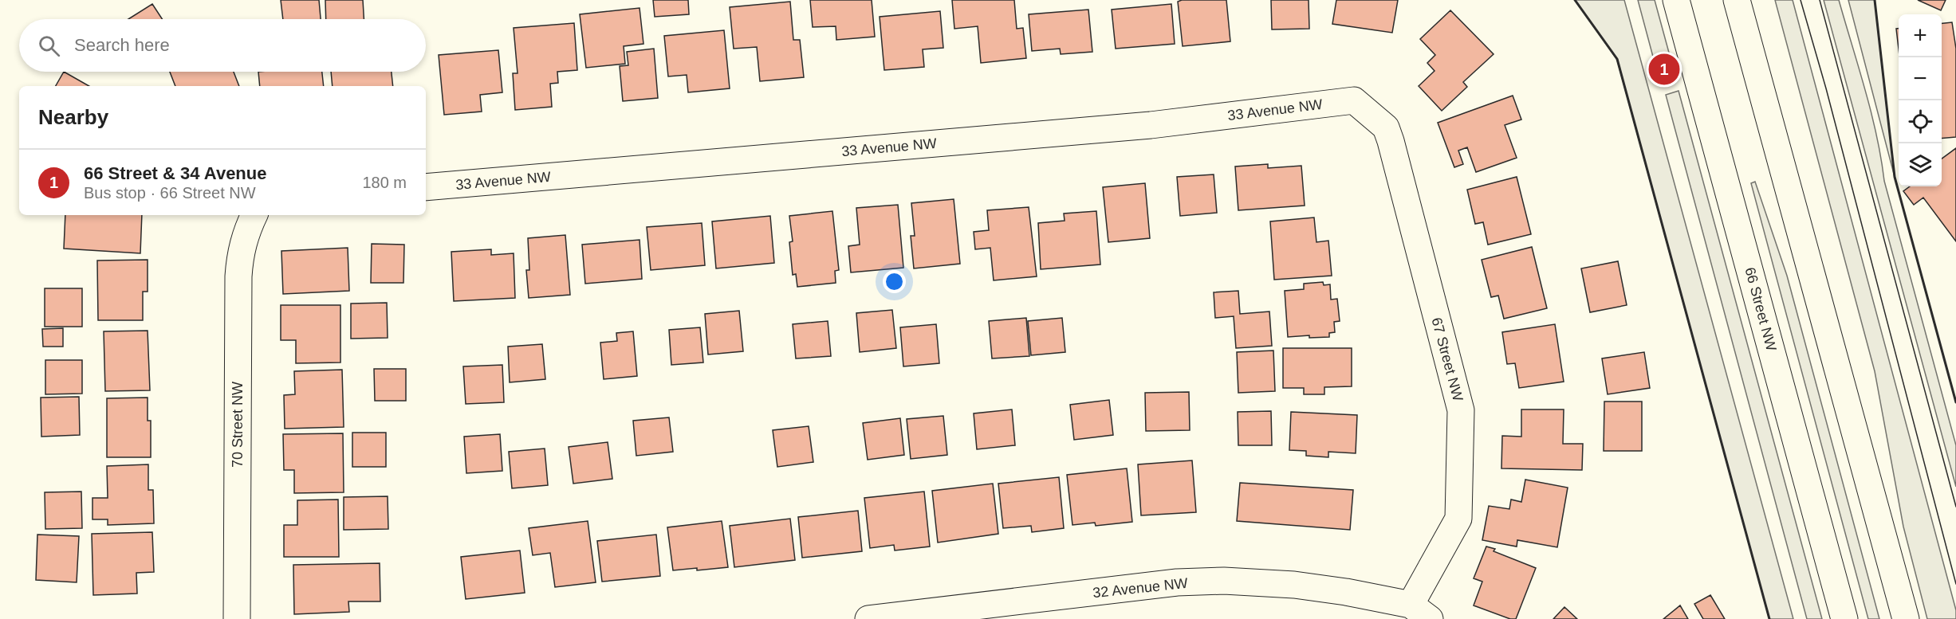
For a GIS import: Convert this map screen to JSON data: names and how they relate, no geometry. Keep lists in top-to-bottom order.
{
  "streets": {
    "street": [
      "33 Avenue NW",
      "66 Street NW",
      "67 Street NW",
      "70 Street NW",
      "32 Avenue NW"
    ]
  },
  "crossings": [
    ["33 Avenue NW", "67 Street NW"],
    ["67 Street NW", "32 Avenue NW"]
  ],
  "page": {
    "map_buttons": ["+", "−"],
    "search": "Search here",
    "pins": "1",
    "heading": "Nearby",
    "list": [
      {
        "mark": "1",
        "name": "66 Street & 34 Avenue",
        "note": "Bus stop · 66 Street NW",
        "value": "180 m"
      }
    ]
  }
}
